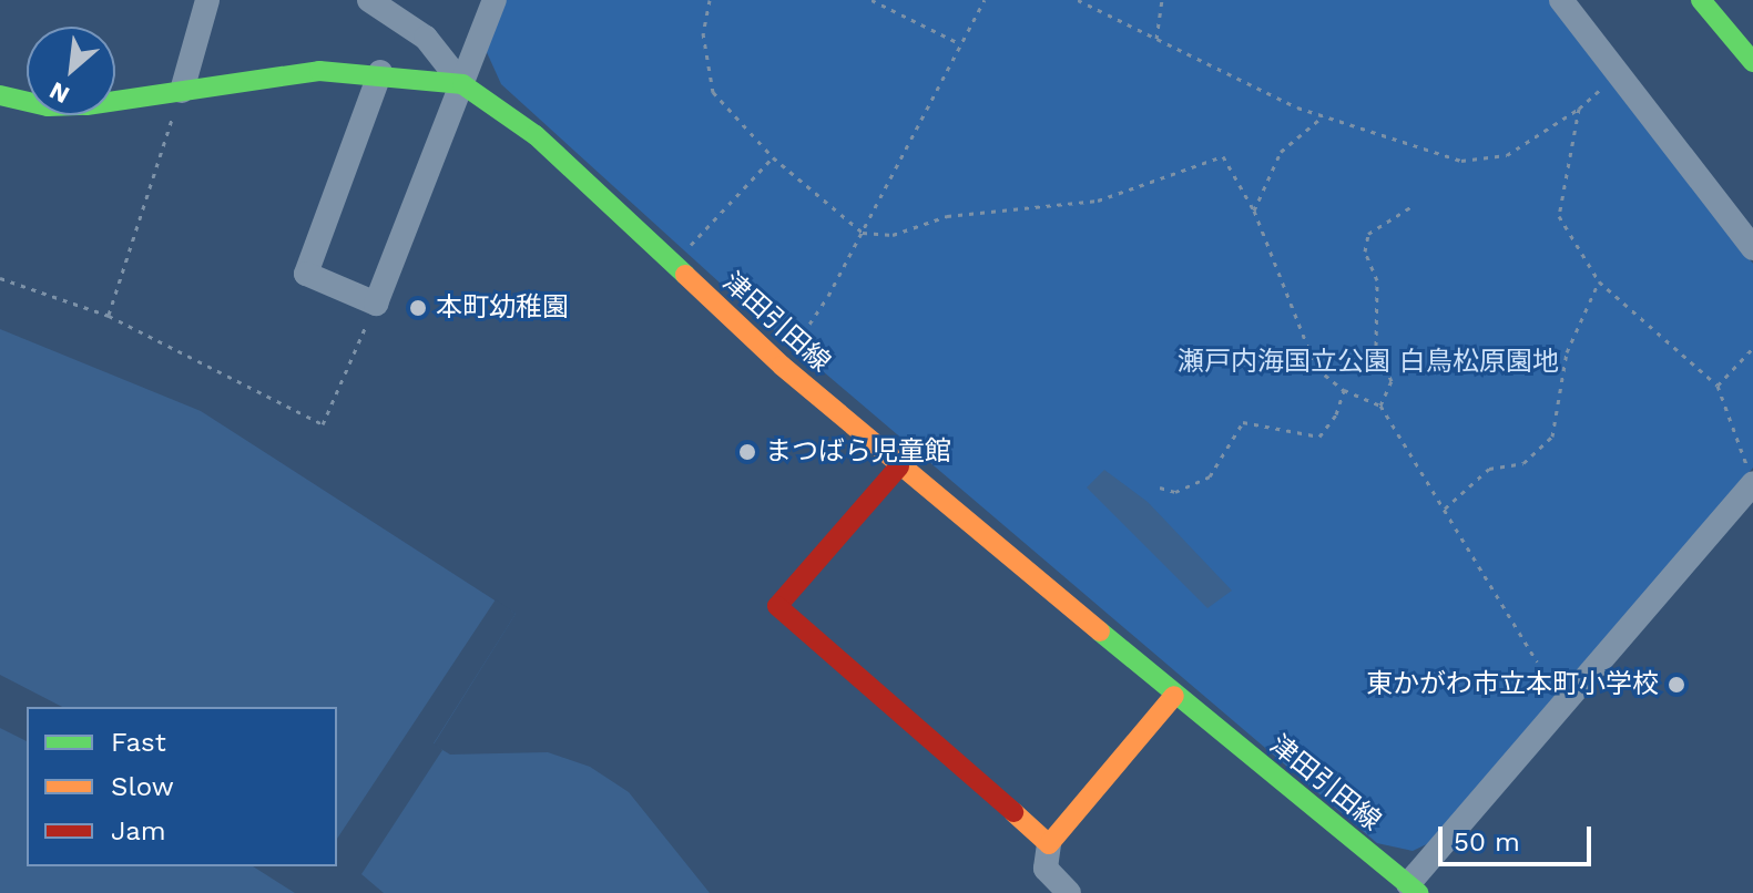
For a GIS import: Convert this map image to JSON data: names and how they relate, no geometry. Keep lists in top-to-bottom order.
{
  "streets": {
    "main road": ["津田引田線"]
  },
  "parks": ["瀬戸内海国立公園 白鳥松原園地"],
  "places": ["本町幼稚園", "まつばら児童館", "東かがわ市立本町小学校"],
  "legend": ["Fast", "Slow", "Jam"],
  "scale_bar": "50 m",
  "north": "bottom left"
}
